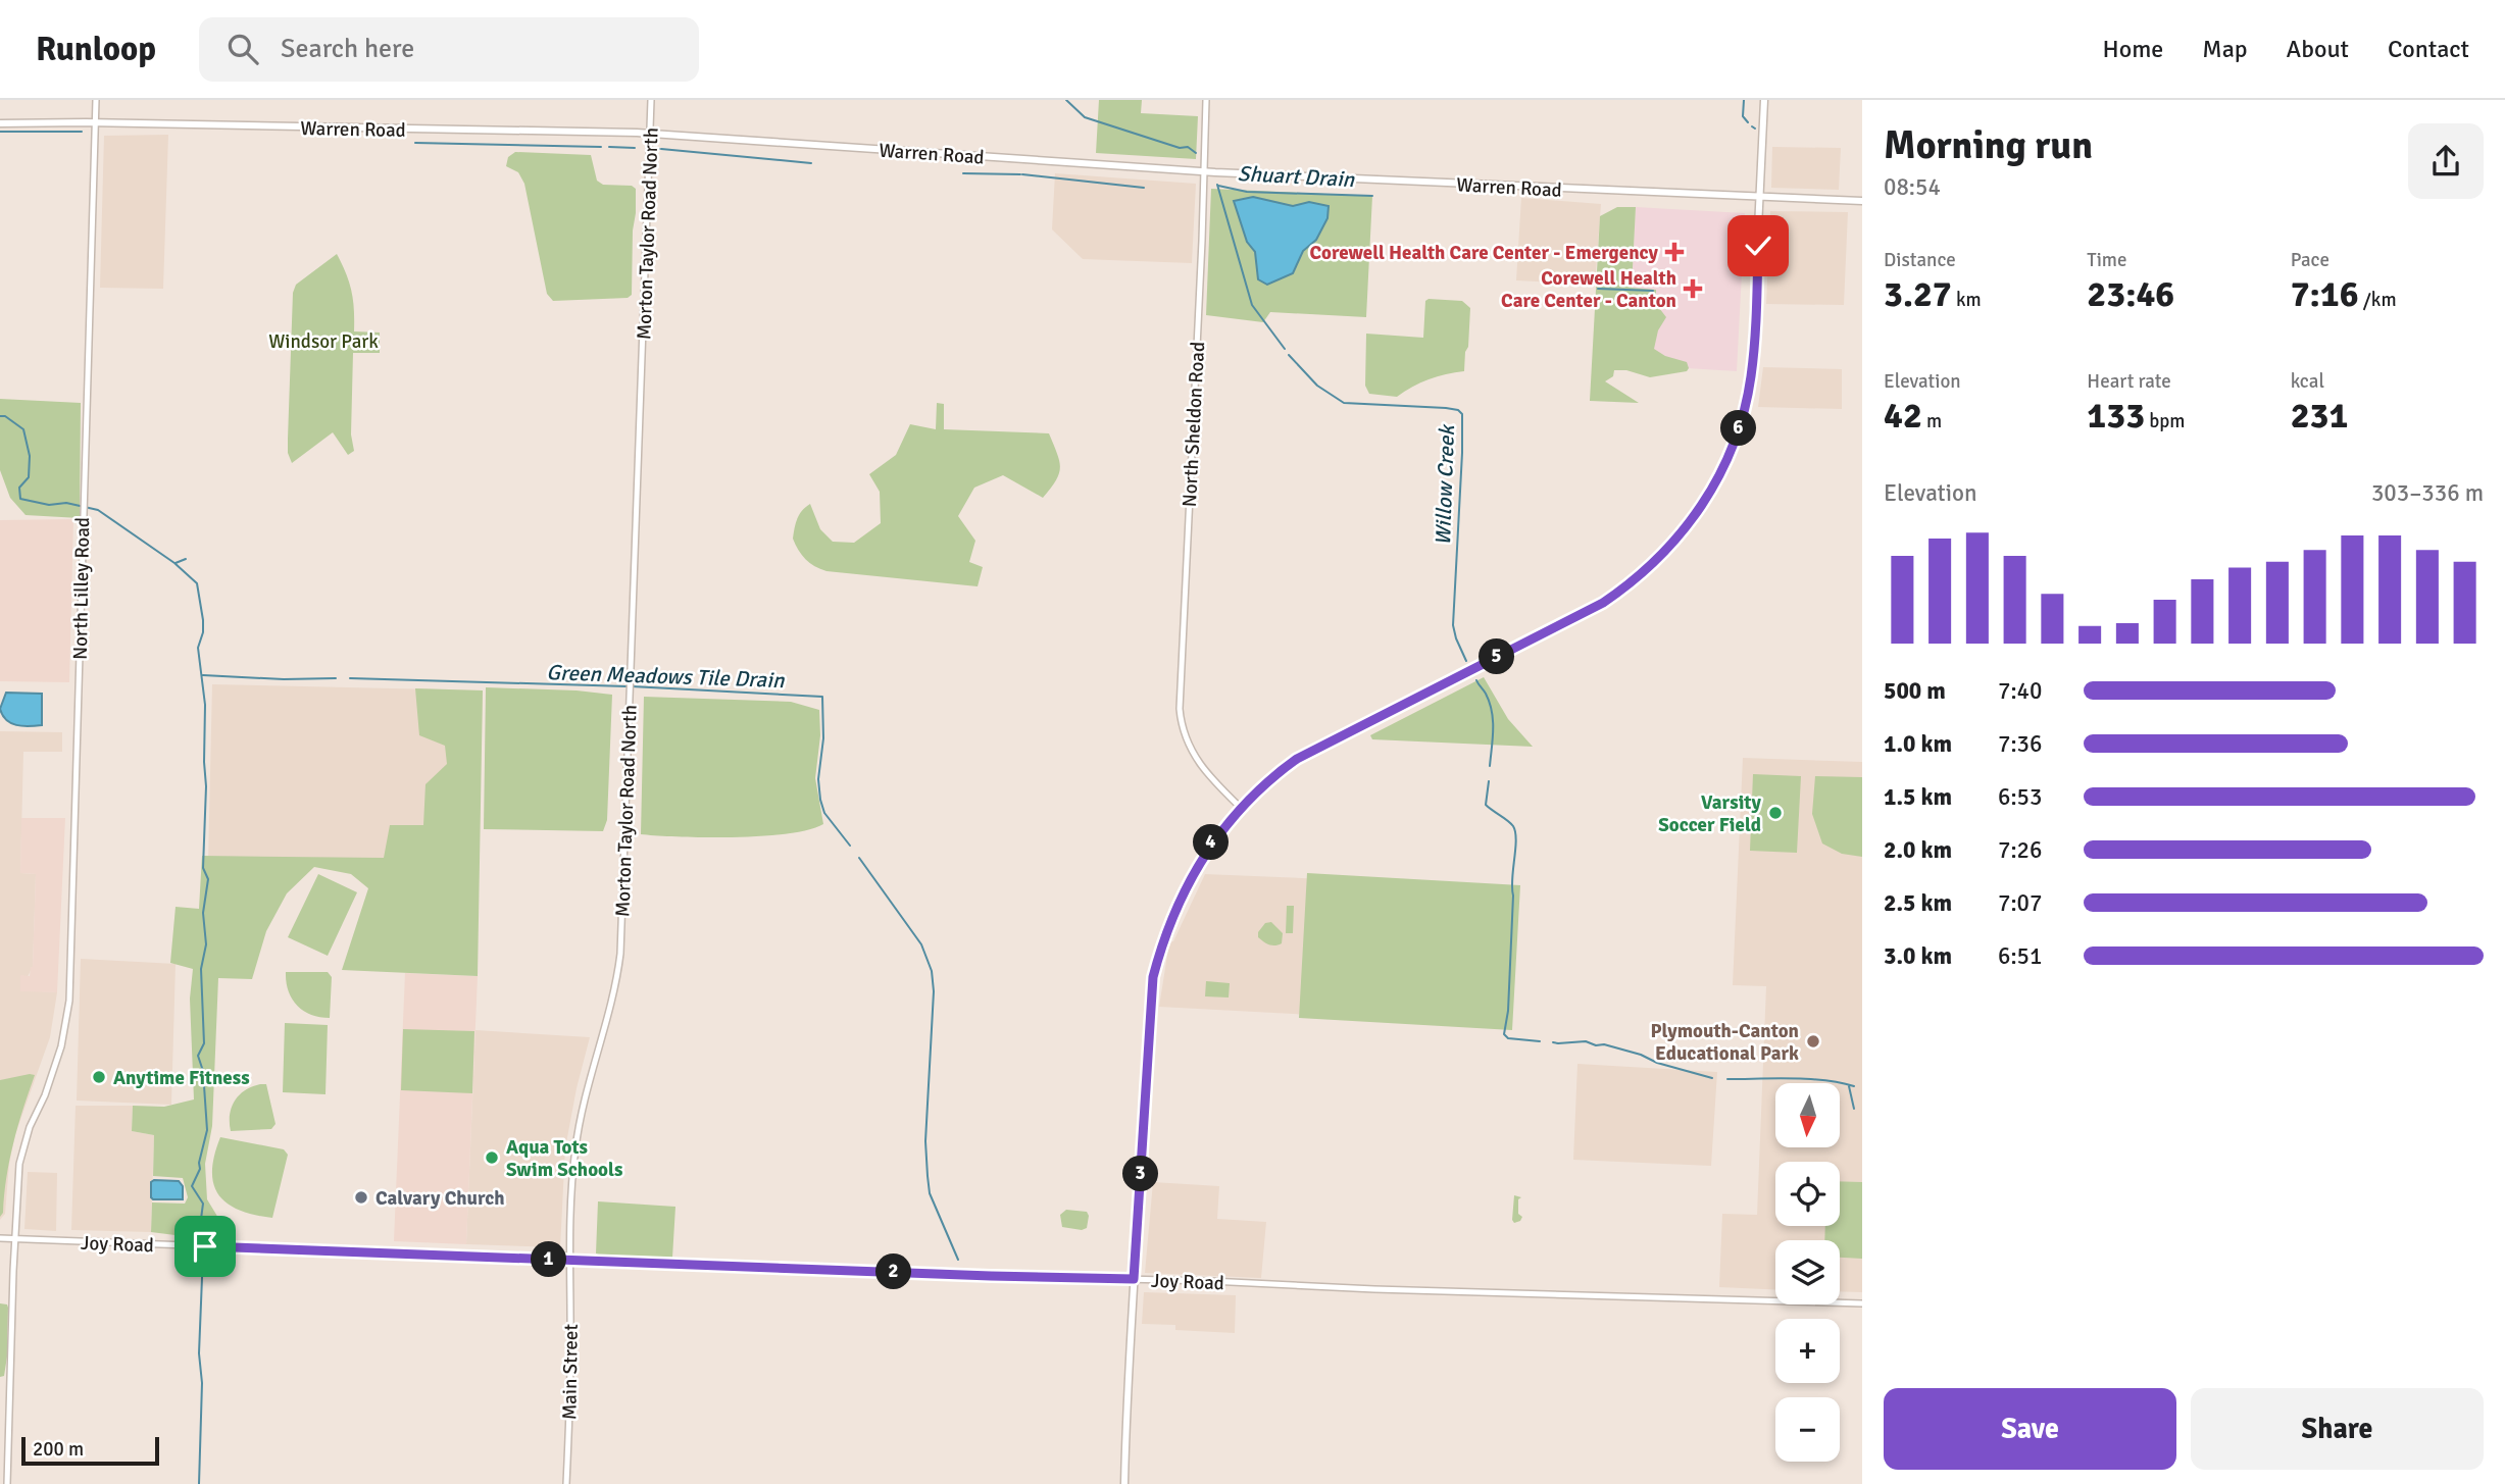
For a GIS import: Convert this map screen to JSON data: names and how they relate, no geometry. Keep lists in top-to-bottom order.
{
  "streets": {
    "main road": ["Warren Road"],
    "street": [
      "Morton Taylor Road North",
      "North Sheldon Road",
      "North Lilley Road",
      "Joy Road",
      "Main Street"
    ]
  },
  "crossings": [
    ["Warren Road", "Morton Taylor Road North"],
    ["Warren Road", "North Sheldon Road"],
    ["Warren Road", "North Lilley Road"],
    ["Morton Taylor Road North", "Joy Road"],
    ["Morton Taylor Road North", "Main Street"],
    ["North Lilley Road", "Joy Road"],
    ["Joy Road", "Main Street"]
  ],
  "water": ["Shuart Drain", "Willow Creek", "Green Meadows Tile Drain"],
  "parks": ["Windsor Park"],
  "places": {
    "health": ["Corewell Health Care Center - Emergency", "Corewell Health Care Center - Canton"],
    "other": [
      "Varsity Soccer Field",
      "Plymouth-Canton Educational Park",
      "Anytime Fitness",
      "Aqua Tots Swim Schools",
      "Calvary Church"
    ]
  },
  "scale_bar": "200 m",
  "north": "bottom",
  "page": {
    "header": "Runloop",
    "search": "Search here",
    "nav": [
      "Home",
      "Map",
      "About",
      "Contact"
    ],
    "heading": ["Morning run", "08:54"],
    "stats": [
      ["Distance", "3.27 km"],
      ["Time", "23:46"],
      ["Pace", "7:16 /km"],
      ["Elevation", "42 m"],
      ["Heart rate", "133 bpm"],
      ["kcal", "231"]
    ],
    "pins": [
      "6",
      "5",
      "4",
      "3",
      "1",
      "2"
    ],
    "chart": ["Elevation", "303–336 m"],
    "list": [
      {
        "name": "500 m",
        "note": "7:40"
      },
      {
        "name": "1.0 km",
        "note": "7:36"
      },
      {
        "name": "1.5 km",
        "note": "6:53"
      },
      {
        "name": "2.0 km",
        "note": "7:26"
      },
      {
        "name": "2.5 km",
        "note": "7:07"
      },
      {
        "name": "3.0 km",
        "note": "6:51"
      }
    ],
    "map_buttons": ["+", "−"],
    "buttons": ["Save", "Share"],
    "scale": "200 m"
  }
}
